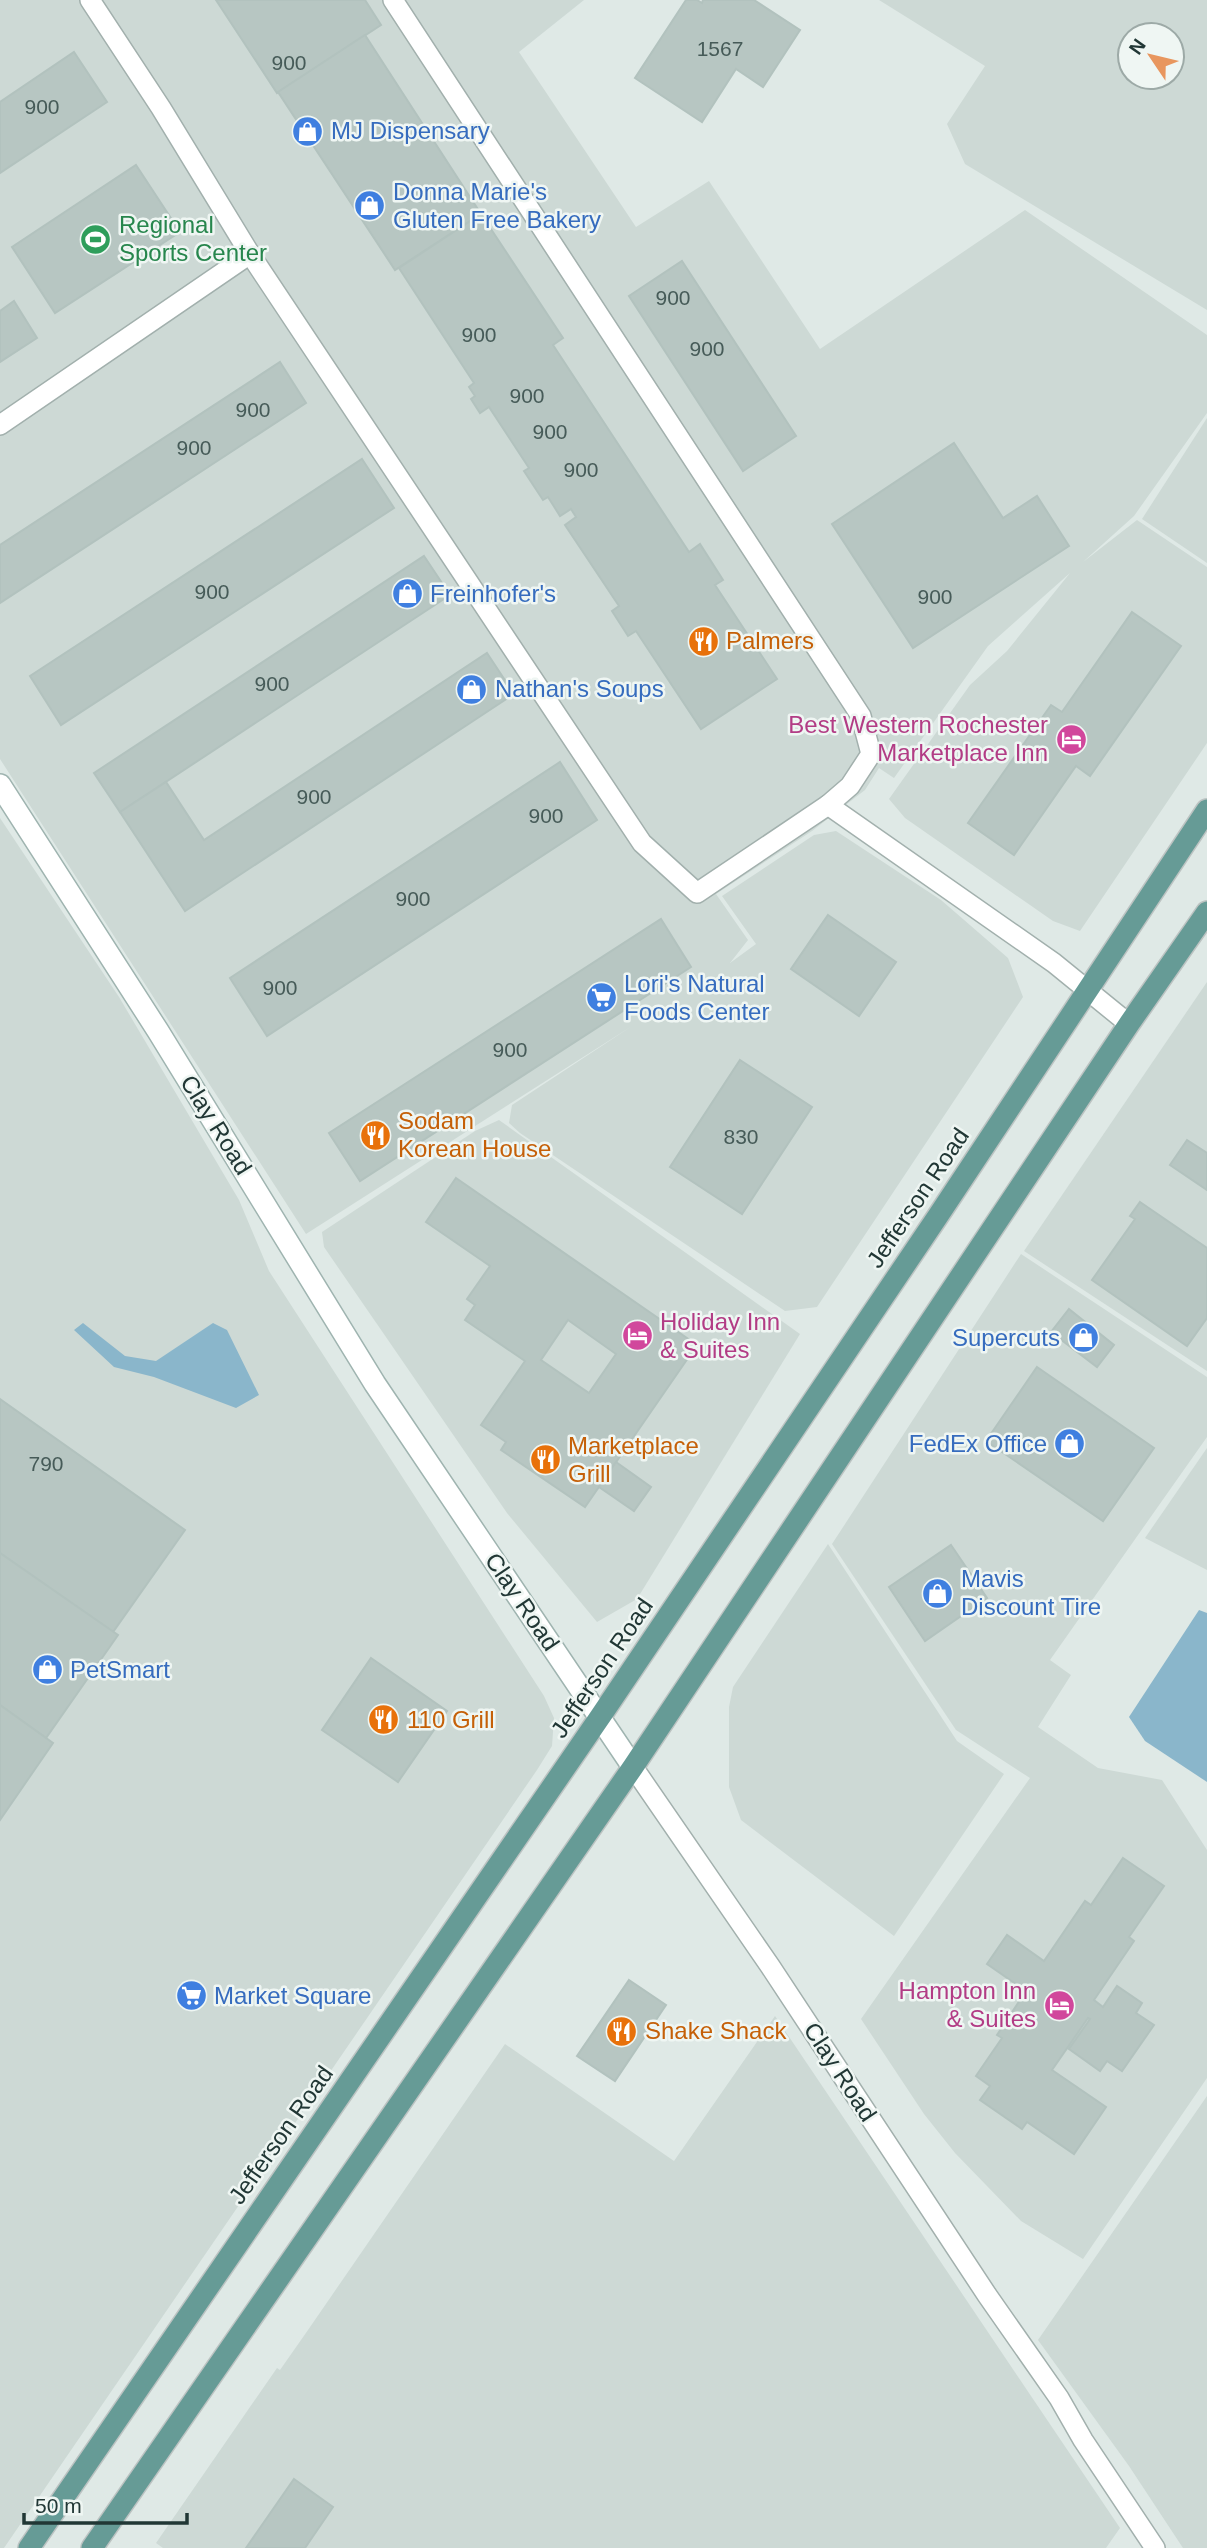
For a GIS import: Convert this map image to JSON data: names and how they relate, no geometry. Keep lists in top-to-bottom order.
{
  "streets": {
    "main road": ["Jefferson Road"],
    "street": ["Clay Road"]
  },
  "crossings": [
    ["Clay Road", "Jefferson Road"]
  ],
  "places": {
    "shop": [
      "MJ Dispensary",
      "Donna Marie's Gluten Free Bakery",
      "Freinhofer's",
      "Nathan's Soups",
      "Supercuts",
      "FedEx Office",
      "Mavis Discount Tire",
      "PetSmart"
    ],
    "sports": ["Regional Sports Center"],
    "restaurant": [
      "Palmers",
      "Sodam Korean House",
      "Marketplace Grill",
      "110 Grill",
      "Shake Shack"
    ],
    "hotel": ["Best Western Rochester Marketplace Inn", "Holiday Inn & Suites", "Hampton Inn & Suites"],
    "supermarket": ["Lori's Natural Foods Center", "Market Square"]
  },
  "house_numbers": [
    "1567",
    "900",
    "900",
    "900",
    "900",
    "900",
    "900",
    "900",
    "900",
    "900",
    "900",
    "900",
    "900",
    "900",
    "900",
    "900",
    "900",
    "900",
    "900",
    "830",
    "790"
  ],
  "scale_bar": "50 m",
  "north": "top left"
}
